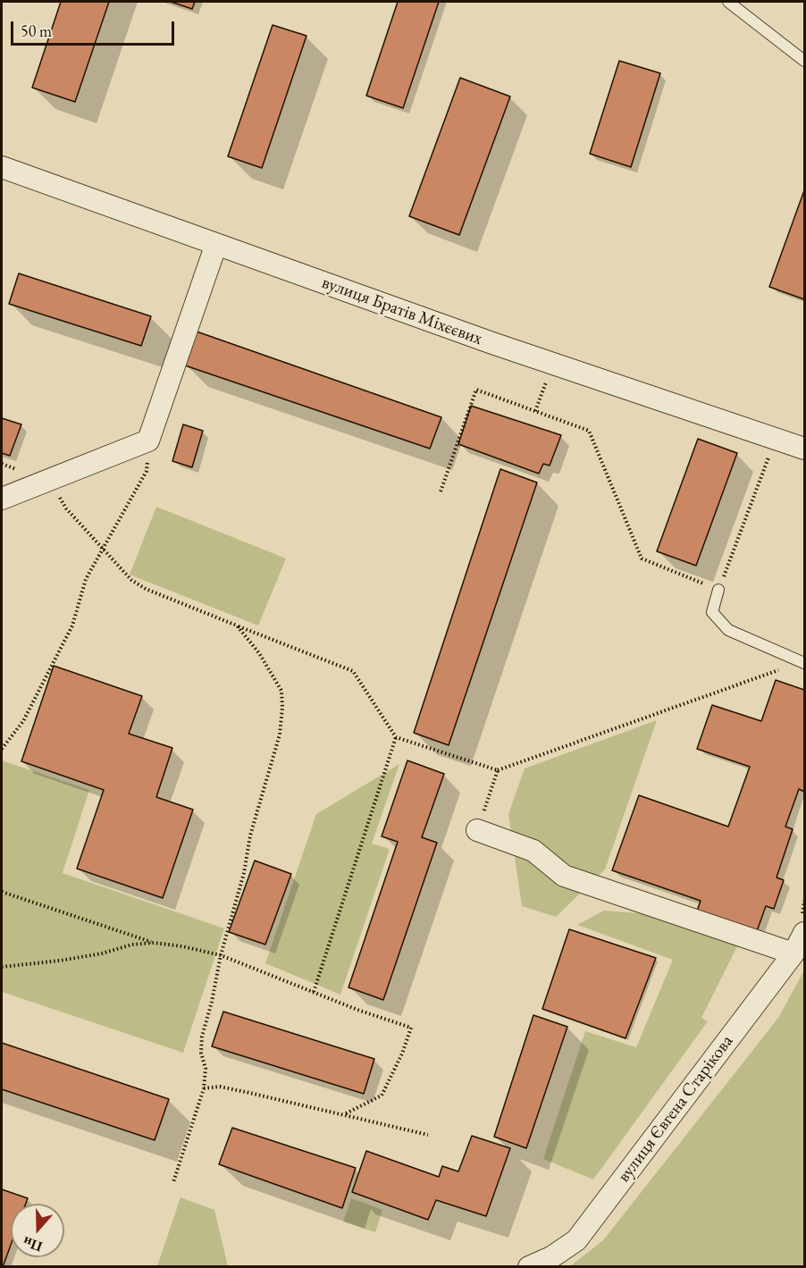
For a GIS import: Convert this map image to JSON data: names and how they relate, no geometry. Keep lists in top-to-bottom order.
{
  "streets": {
    "street": ["вулиця Братів Міхєєвих", "вулиця Євгена Старікова"]
  },
  "scale_bar": "50 m",
  "north": "bottom"
}
